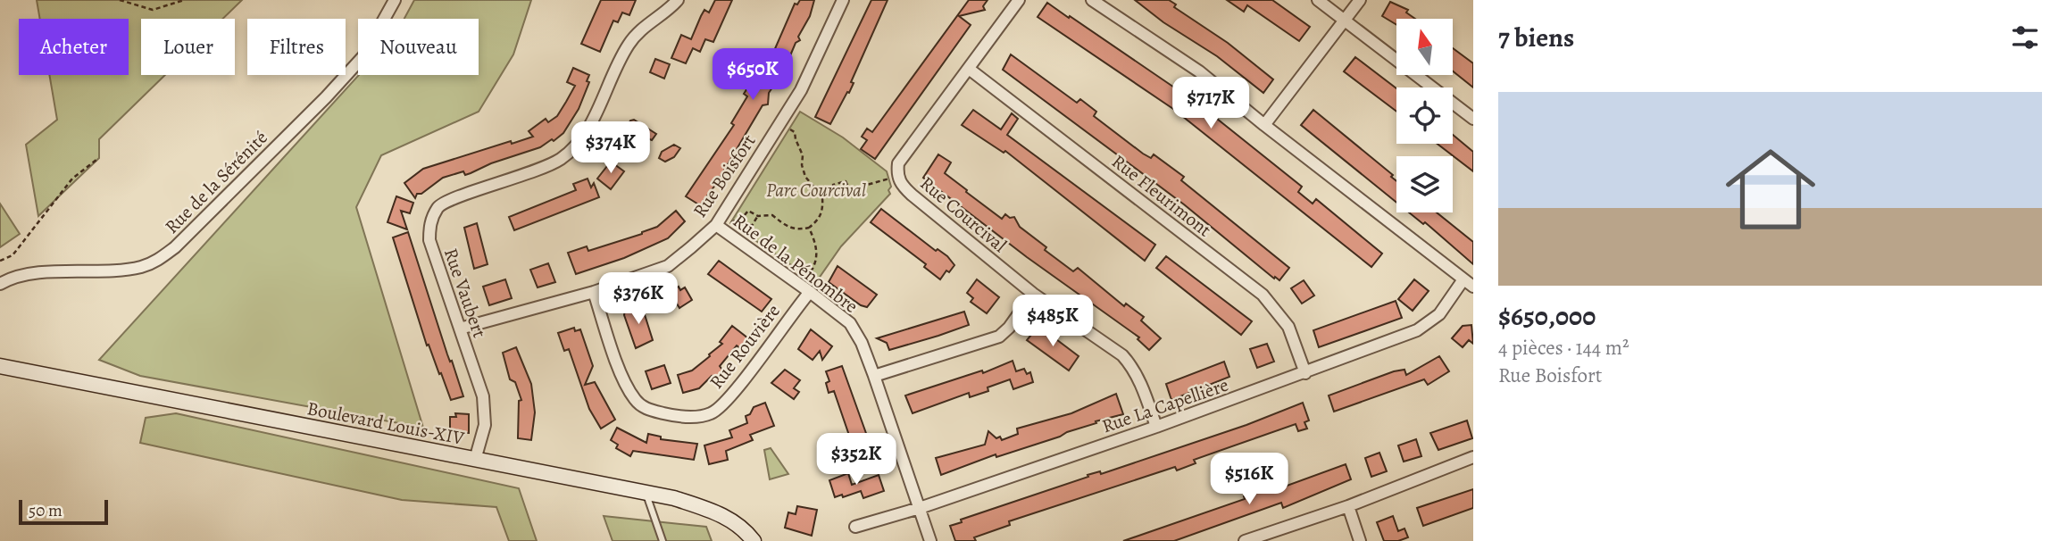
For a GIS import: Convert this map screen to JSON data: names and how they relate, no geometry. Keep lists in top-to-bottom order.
{
  "streets": {
    "main road": ["Boulevard Louis-XIV"],
    "street": [
      "Rue Boisfort",
      "Rue de la Sérénité",
      "Rue Fleurimont",
      "Rue Courcival",
      "Rue de la Pénombre",
      "Rue Vaubert",
      "Rue Rouvière",
      "Rue La Capellière"
    ]
  },
  "crossings": [
    ["Rue Boisfort", "Rue de la Pénombre"],
    ["Rue Boisfort", "Rue Vaubert"],
    ["Rue Boisfort", "Rue Rouvière"],
    ["Rue Fleurimont", "Rue Courcival"],
    ["Rue Fleurimont", "Rue La Capellière"],
    ["Rue Courcival", "Rue La Capellière"],
    ["Rue de la Pénombre", "Rue Rouvière"],
    ["Rue de la Pénombre", "Rue La Capellière"],
    ["Rue Vaubert", "Boulevard Louis-XIV"]
  ],
  "parks": ["Parc Courcival"],
  "scale_bar": "50 m",
  "north": "top",
  "page": {
    "heading": "7 biens",
    "chip": [
      "Acheter",
      "Louer",
      "Filtres",
      "Nouveau"
    ],
    "price": [
      "$650K",
      "$717K",
      "$374K",
      "$376K",
      "$485K",
      "$352K",
      "$516K"
    ],
    "list": [
      {
        "name": "$650,000",
        "note": "4 pièces · 144 m² · Rue Boisfort"
      }
    ],
    "scale": "50 m"
  }
}
